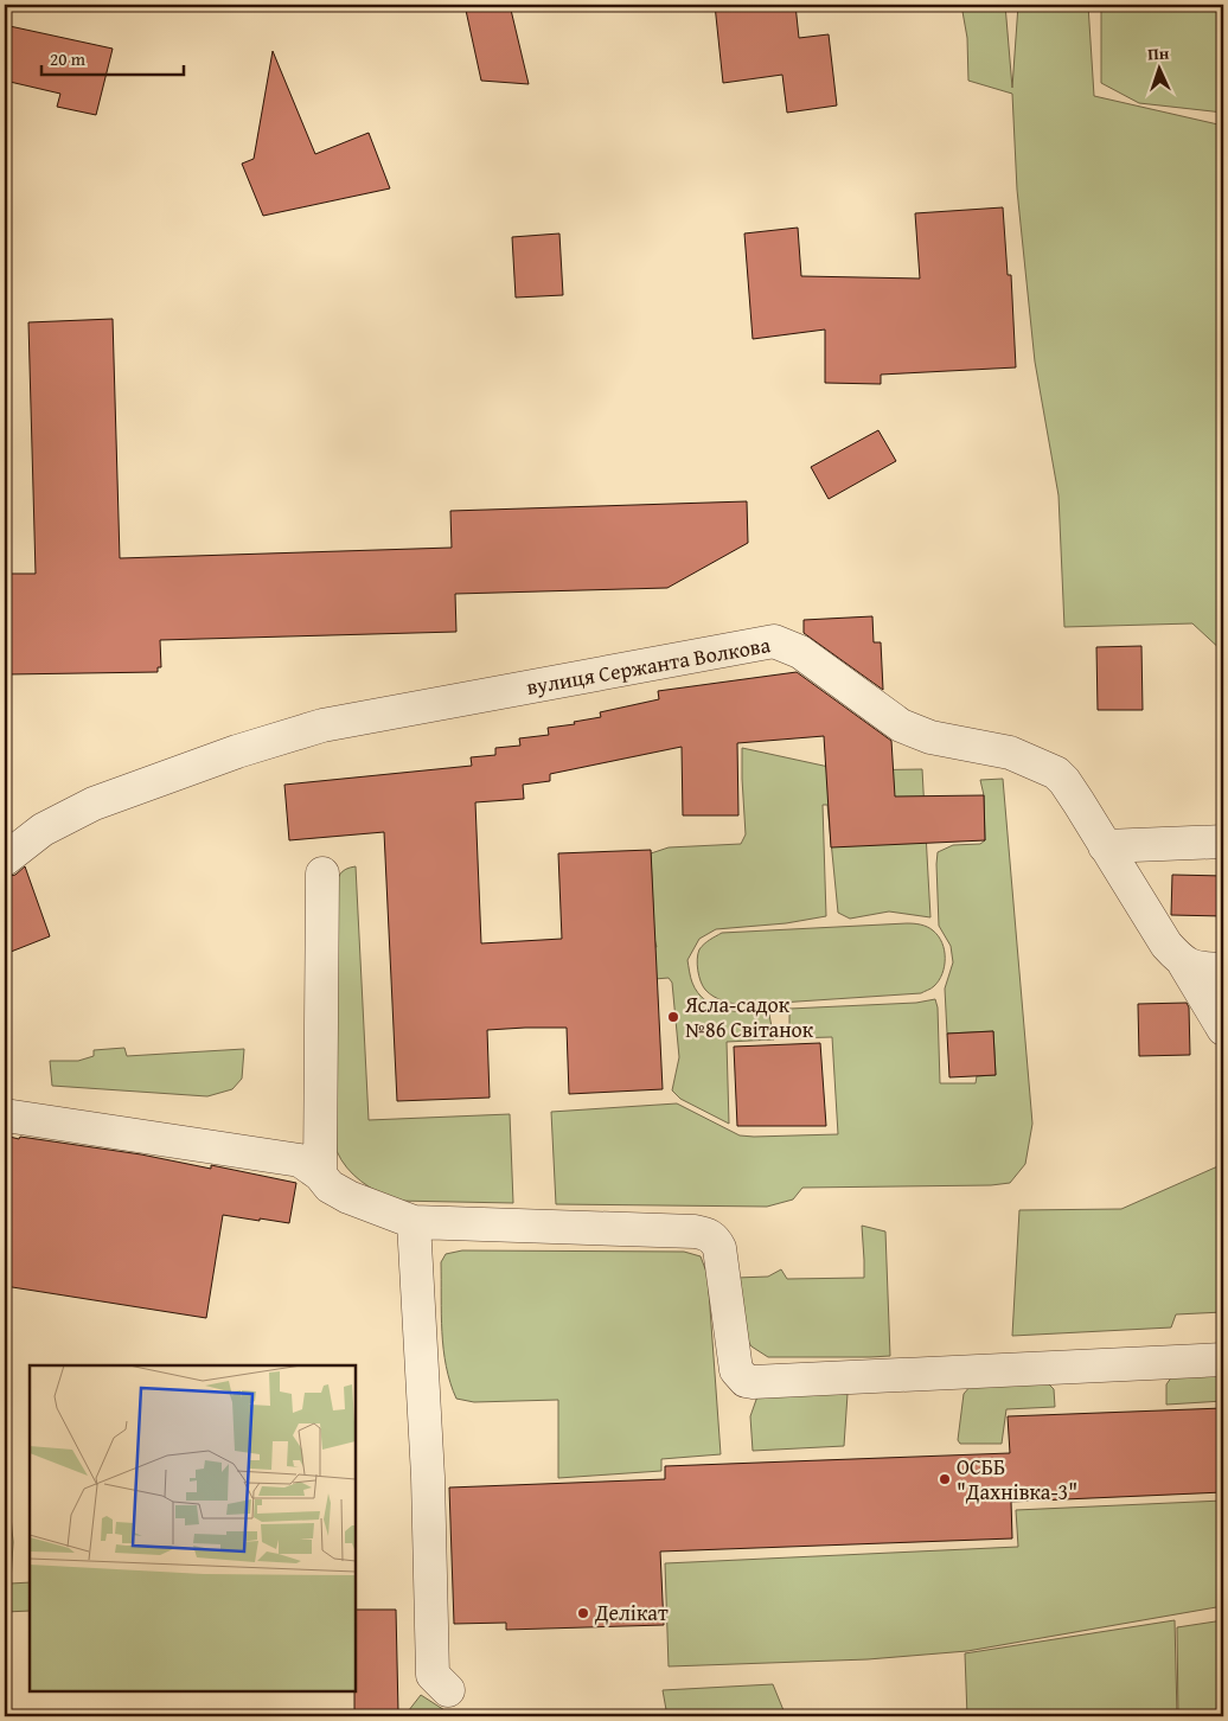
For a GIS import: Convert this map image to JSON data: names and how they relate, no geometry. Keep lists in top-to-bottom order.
{
  "streets": {
    "street": ["вулиця Сержанта Волкова"]
  },
  "places": ["Ясла-садок №86 Світанок", "ОСББ \"Дахнівка-3\"", "Делікат"],
  "scale_bar": "20 m",
  "north": "top"
}
